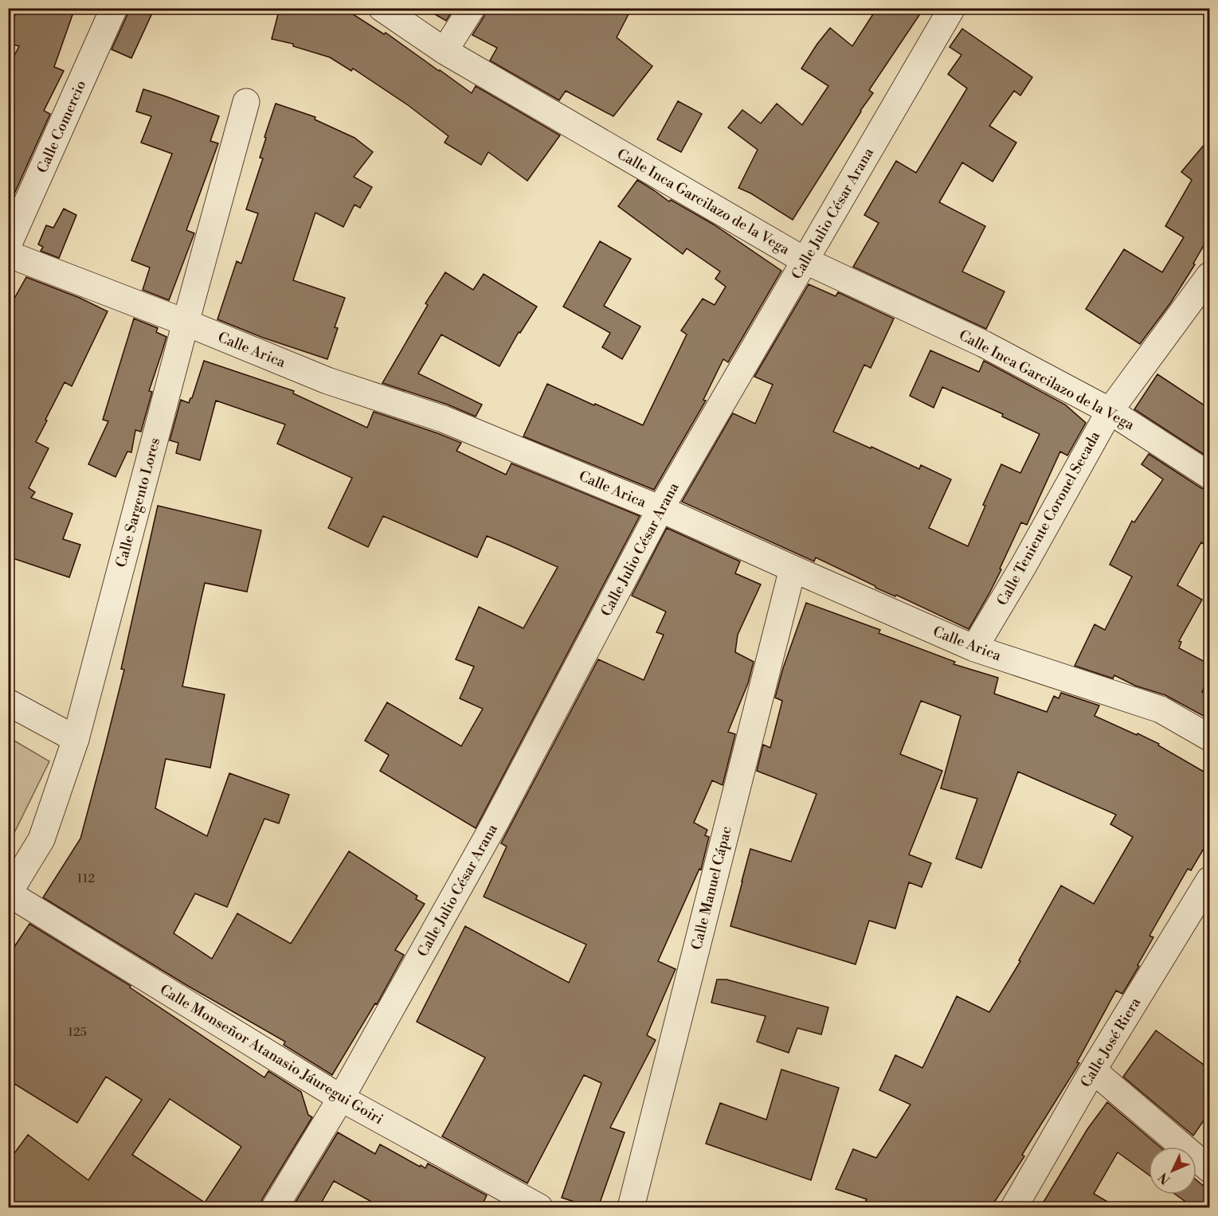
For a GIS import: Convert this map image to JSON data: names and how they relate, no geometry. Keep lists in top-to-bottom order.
{
  "streets": {
    "street": [
      "Calle Comercio",
      "Calle Inca Garcilazo de la Vega",
      "Calle Julio César Arana",
      "Calle Arica",
      "Calle Sargento Lores",
      "Calle Teniente Coronel Secada",
      "Calle Manuel Cápac",
      "Calle José Riera",
      "Calle Monseñor Atanasio Jáuregui Goiri"
    ]
  },
  "crossings": [
    ["Calle Inca Garcilazo de la Vega", "Calle Julio César Arana"],
    ["Calle Inca Garcilazo de la Vega", "Calle Teniente Coronel Secada"],
    ["Calle Julio César Arana", "Calle Arica"],
    ["Calle Julio César Arana", "Calle Monseñor Atanasio Jáuregui Goiri"],
    ["Calle Arica", "Calle Sargento Lores"],
    ["Calle Arica", "Calle Teniente Coronel Secada"],
    ["Calle Arica", "Calle Manuel Cápac"],
    ["Calle Sargento Lores", "Calle Monseñor Atanasio Jáuregui Goiri"]
  ],
  "house_numbers": ["112", "125"],
  "north": "bottom left"
}
